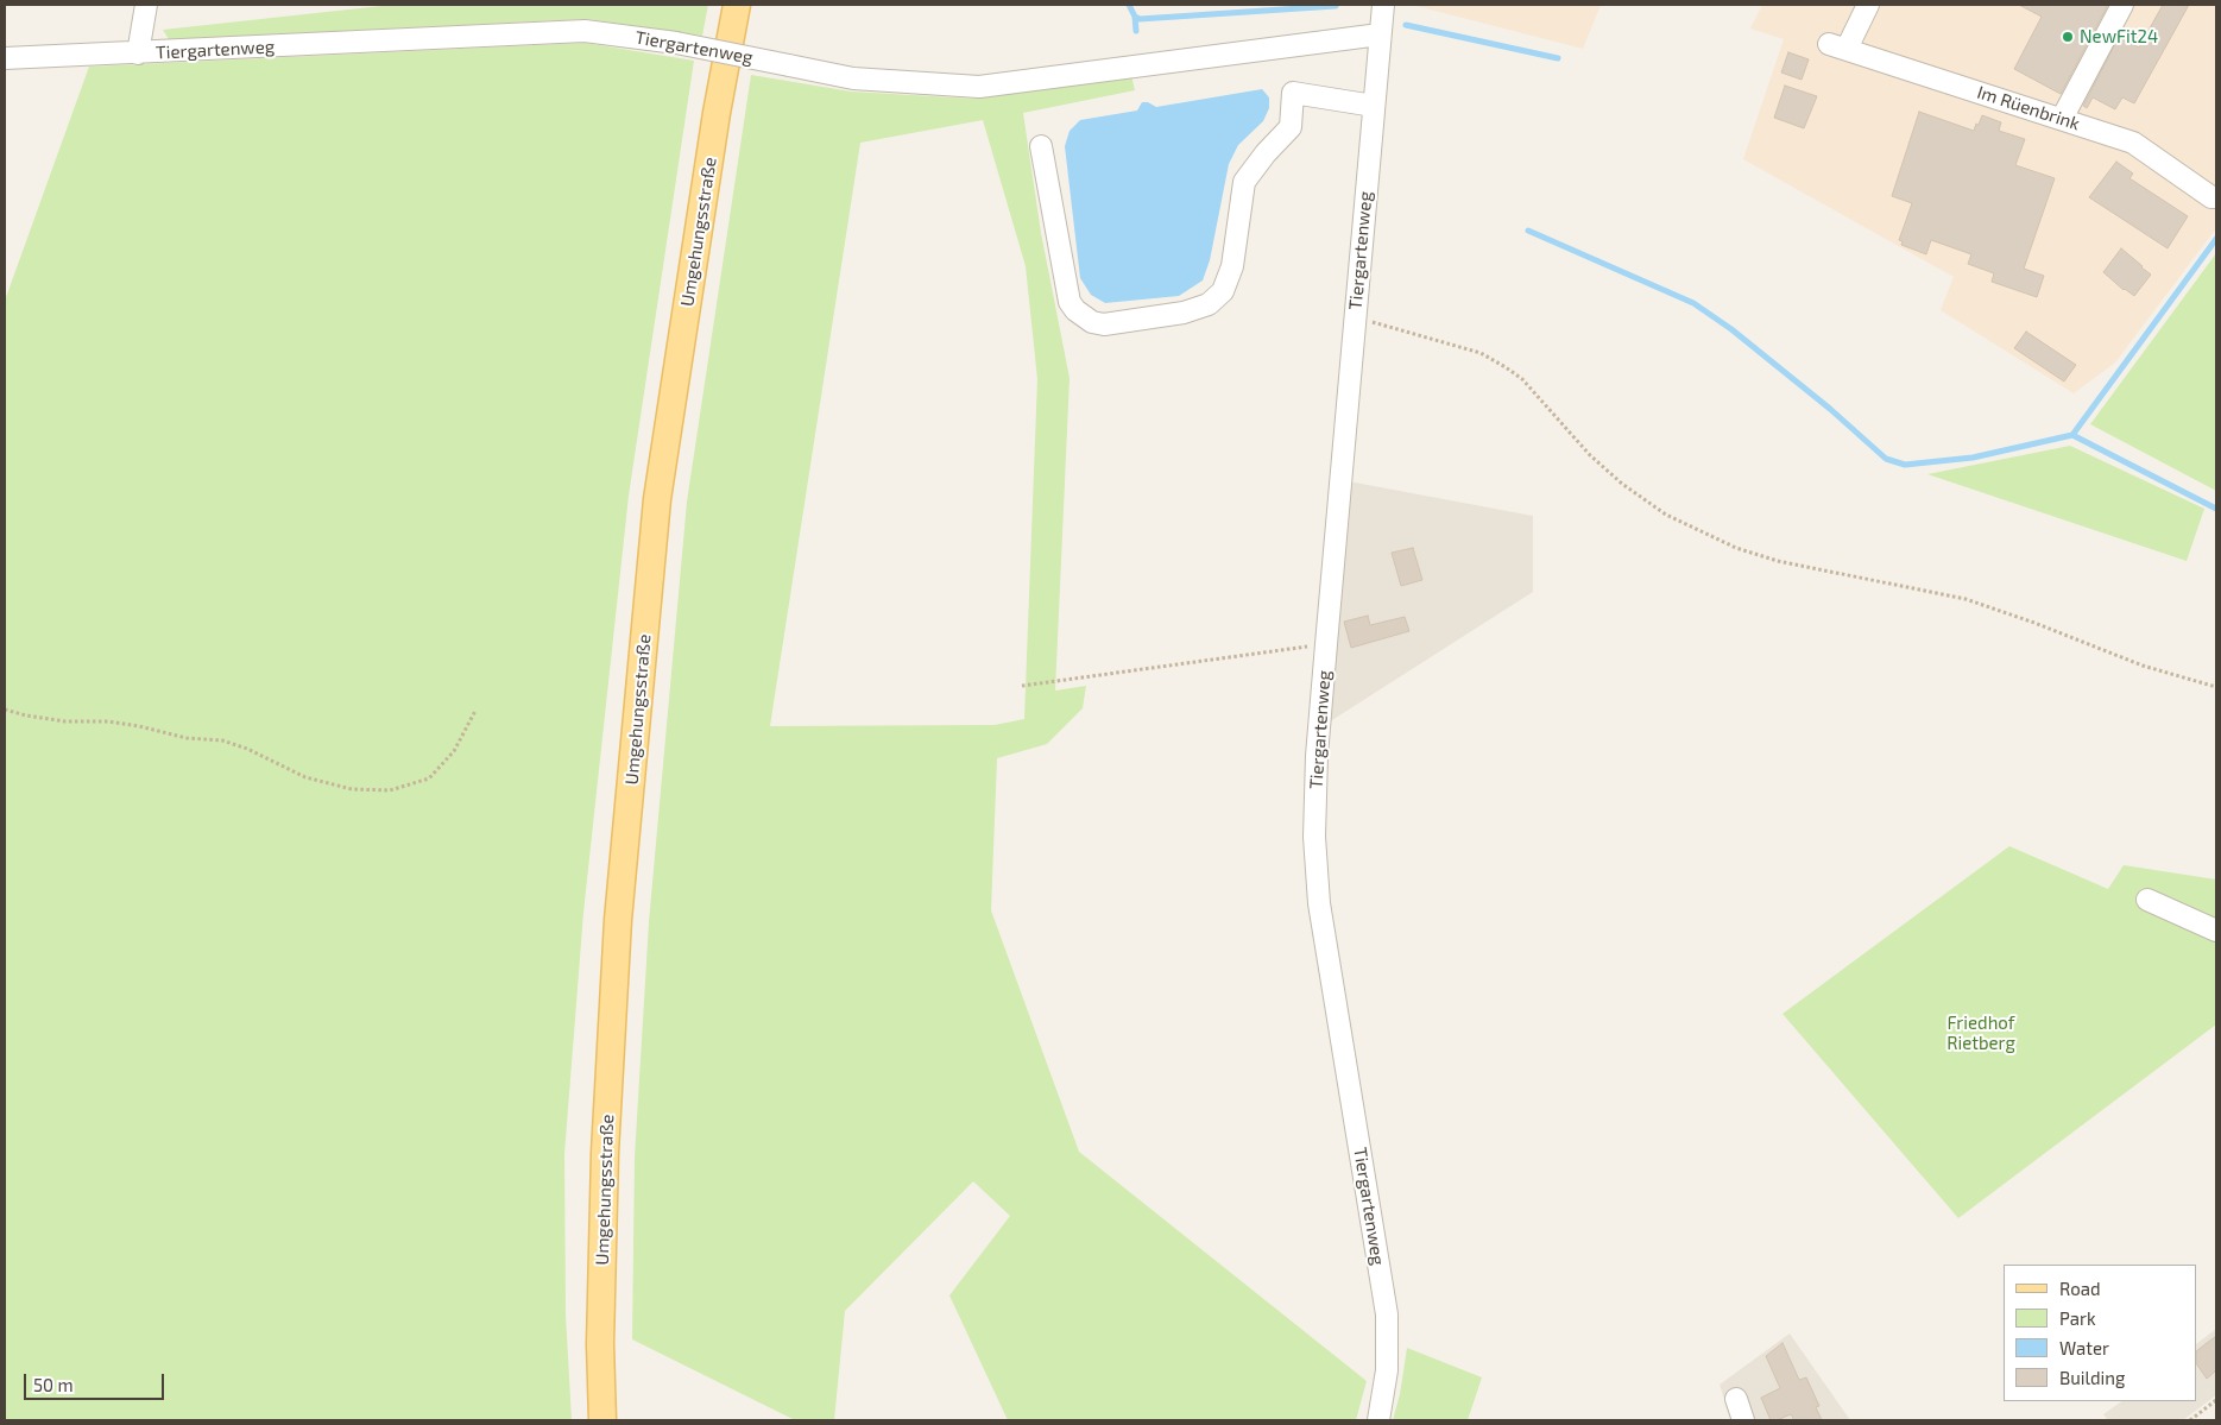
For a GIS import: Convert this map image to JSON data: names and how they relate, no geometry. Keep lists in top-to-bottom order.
{
  "streets": {
    "main road": ["Umgehungsstraße"],
    "street": ["Tiergartenweg", "Im Rüenbrink"]
  },
  "parks": ["Friedhof Rietberg"],
  "places": ["NewFit24"],
  "legend": [
    "Road",
    "Park",
    "Water",
    "Building"
  ],
  "scale_bar": "50 m"
}
